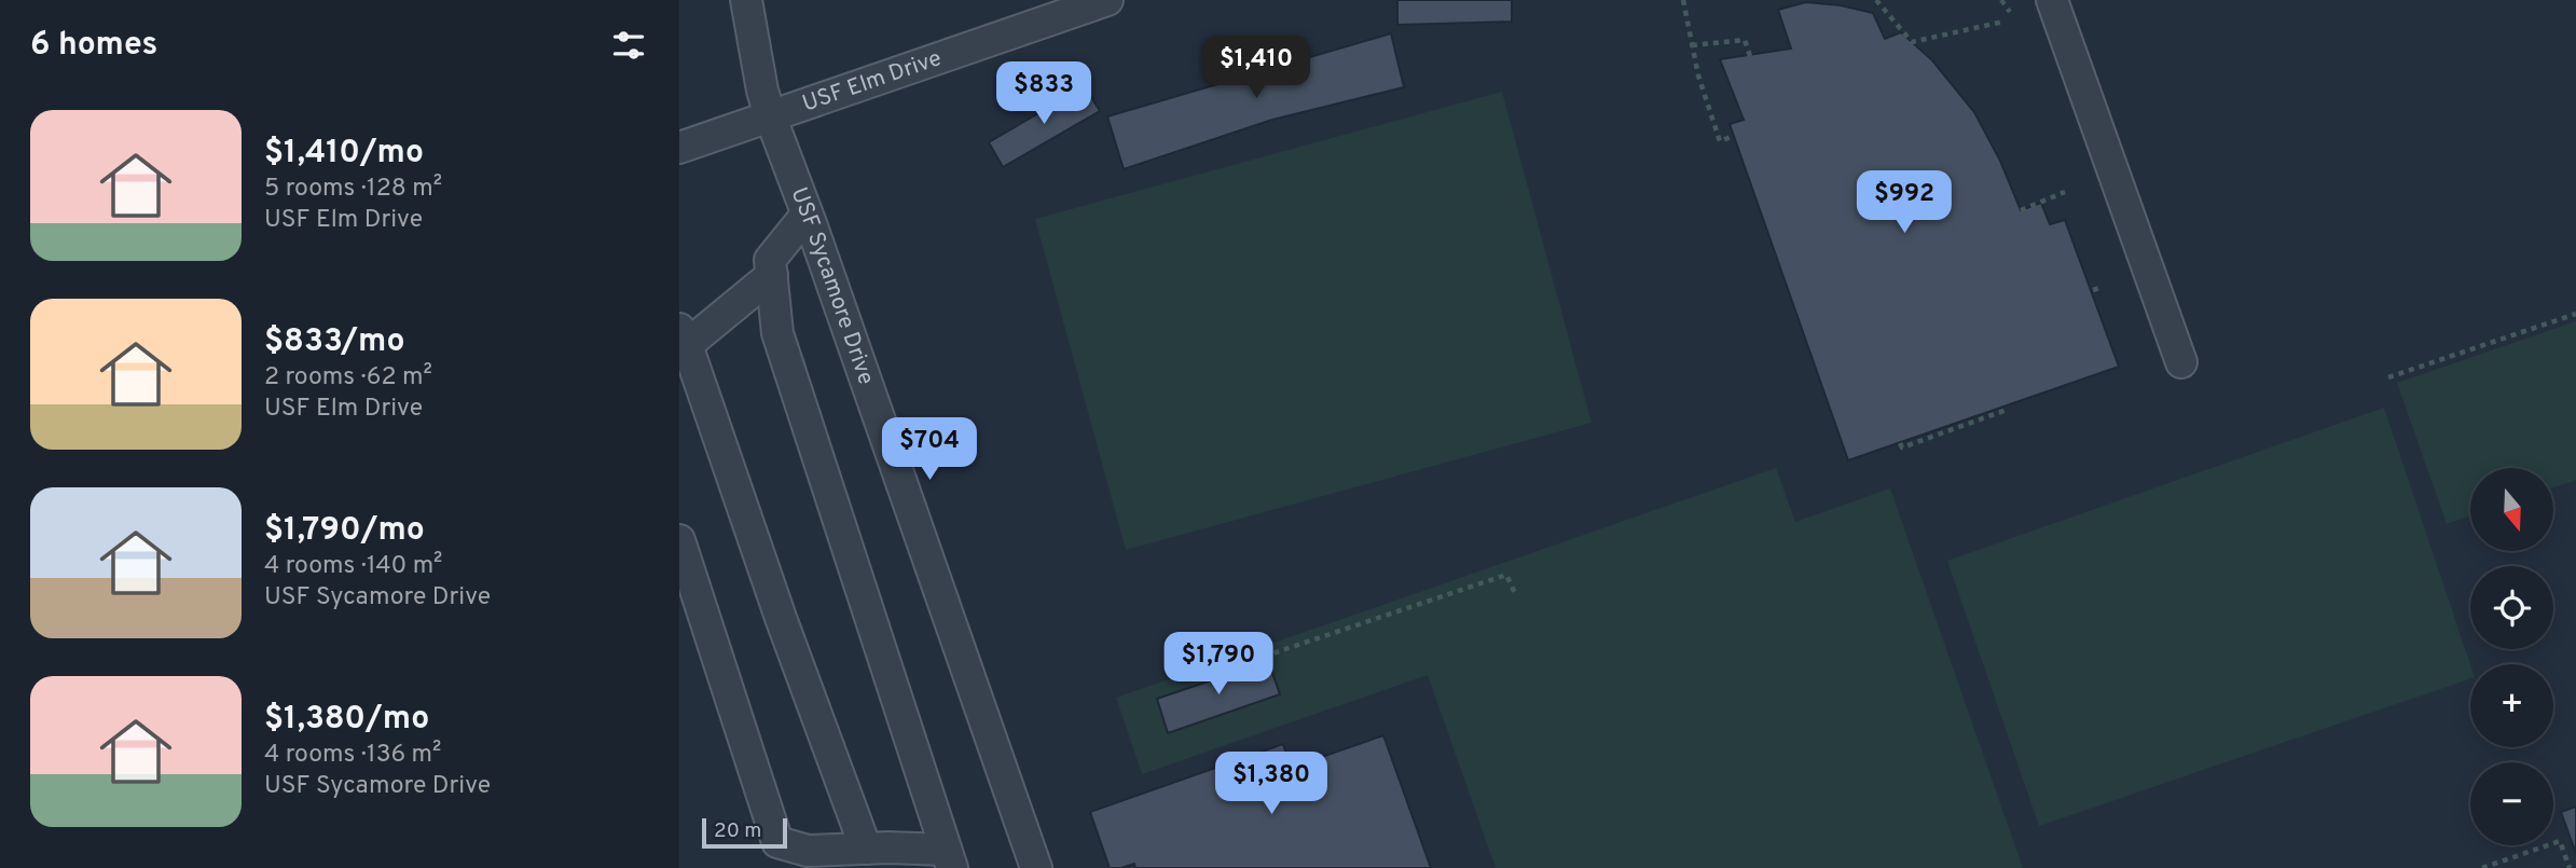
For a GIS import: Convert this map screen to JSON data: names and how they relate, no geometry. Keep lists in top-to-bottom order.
{
  "streets": {
    "street": ["USF Elm Drive", "USF Sycamore Drive"]
  },
  "crossings": [
    ["USF Elm Drive", "USF Sycamore Drive"]
  ],
  "scale_bar": "20 m",
  "north": "bottom",
  "page": {
    "heading": "6 homes",
    "price": [
      "$1,410",
      "$833",
      "$992",
      "$704",
      "$1,790",
      "$1,380"
    ],
    "list": [
      {
        "name": "$1,410/mo",
        "note": "5 rooms · 128 m² · USF Elm Drive"
      },
      {
        "name": "$833/mo",
        "note": "2 rooms · 62 m² · USF Elm Drive"
      },
      {
        "name": "$1,790/mo",
        "note": "4 rooms · 140 m² · USF Sycamore Drive"
      },
      {
        "name": "$1,380/mo",
        "note": "4 rooms · 136 m² · USF Sycamore Drive"
      }
    ],
    "map_buttons": ["+", "−"],
    "scale": "20 m"
  }
}
